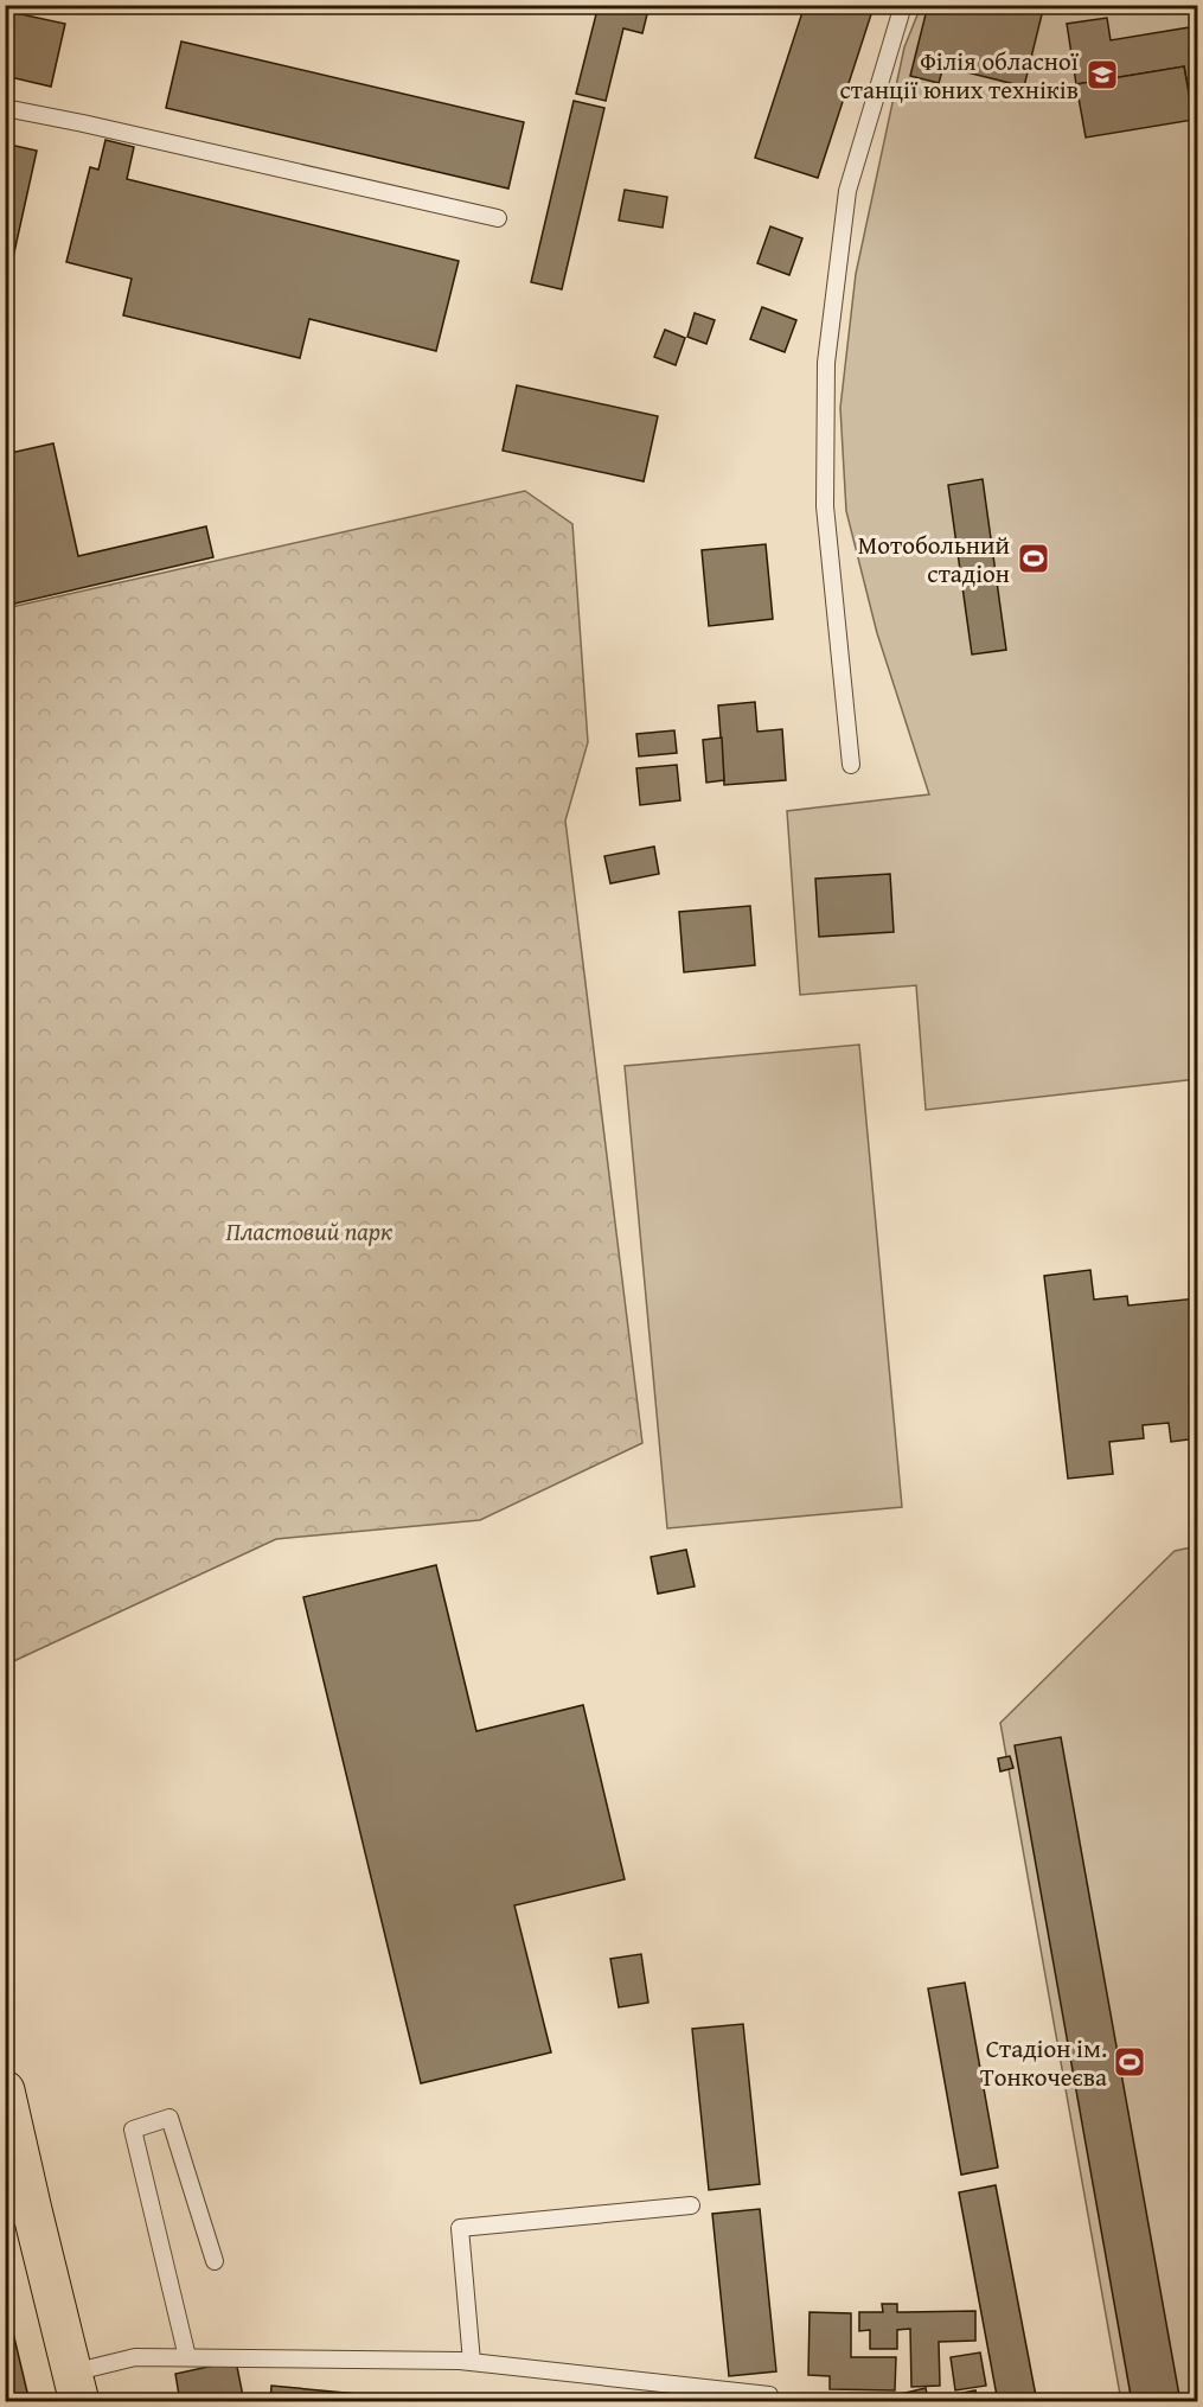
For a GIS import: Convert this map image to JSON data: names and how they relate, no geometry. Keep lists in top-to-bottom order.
{
  "parks": ["Пластовий парк"],
  "places": {
    "school or university": ["Філія обласної станції юних техніків"],
    "sports": ["Мотобольний стадіон", "Стадіон ім. Тонкочеєва"]
  }
}
